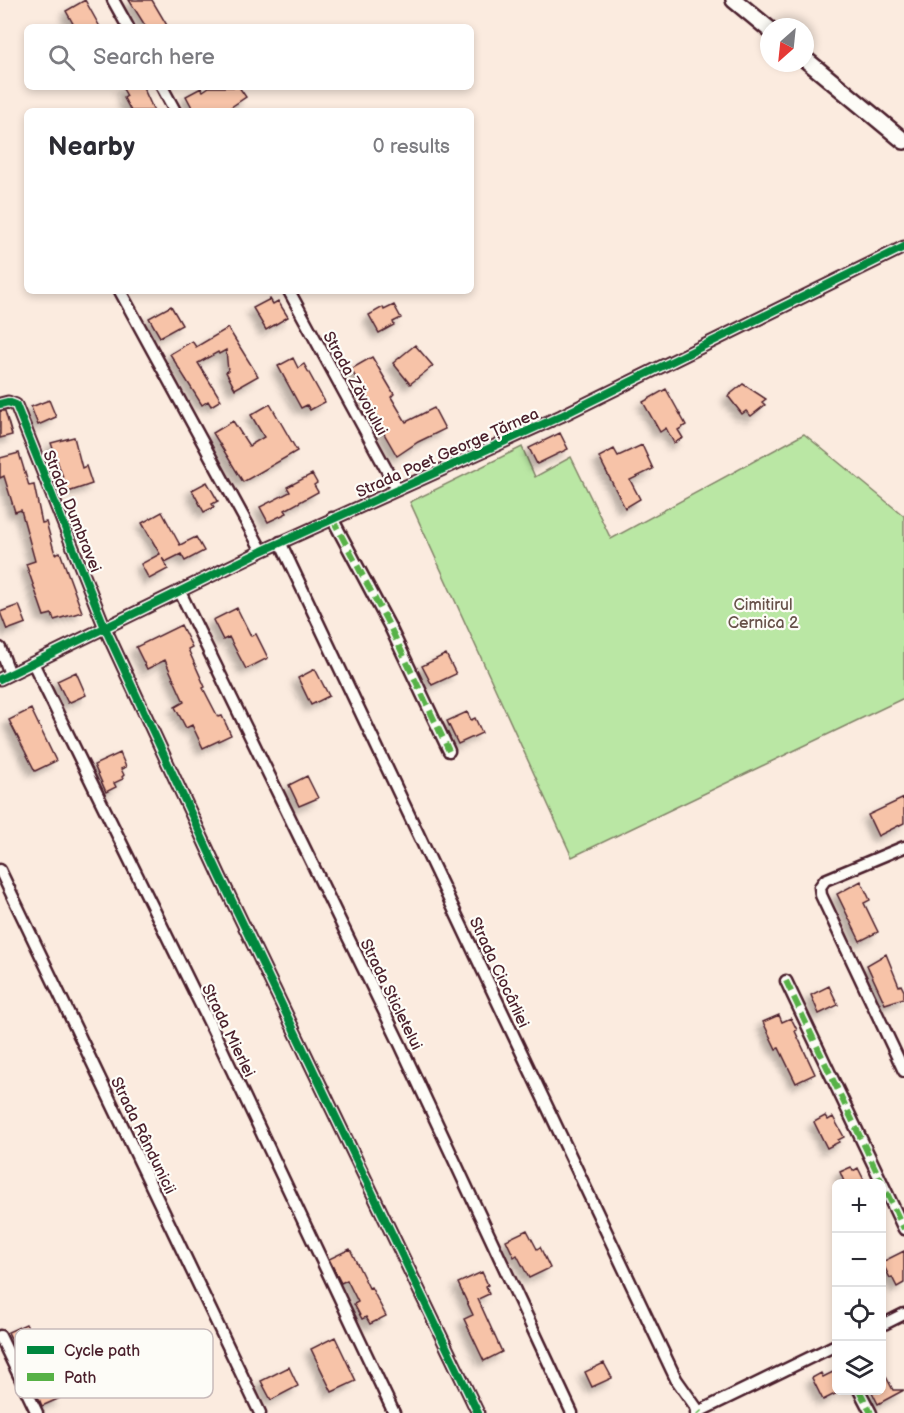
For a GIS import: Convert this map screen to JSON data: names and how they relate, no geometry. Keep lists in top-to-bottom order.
{
  "streets": {
    "street": [
      "Strada Zăvoiului",
      "Strada Poet George Țărnea",
      "Strada Dumbravei",
      "Strada Ciocârliei",
      "Strada Sticletelui",
      "Strada Mierlei",
      "Strada Rândunicii"
    ]
  },
  "crossings": [
    ["Strada Zăvoiului", "Strada Poet George Țărnea"],
    ["Strada Poet George Țărnea", "Strada Dumbravei"],
    ["Strada Poet George Țărnea", "Strada Ciocârliei"],
    ["Strada Poet George Țărnea", "Strada Sticletelui"],
    ["Strada Poet George Țărnea", "Strada Mierlei"]
  ],
  "parks": ["Cimitirul Cernica 2"],
  "legend": ["Cycle path", "Path"],
  "north": "bottom left",
  "page": {
    "search": "Search here",
    "heading": ["Nearby", "0 results"],
    "map_buttons": ["+", "−"]
  }
}
